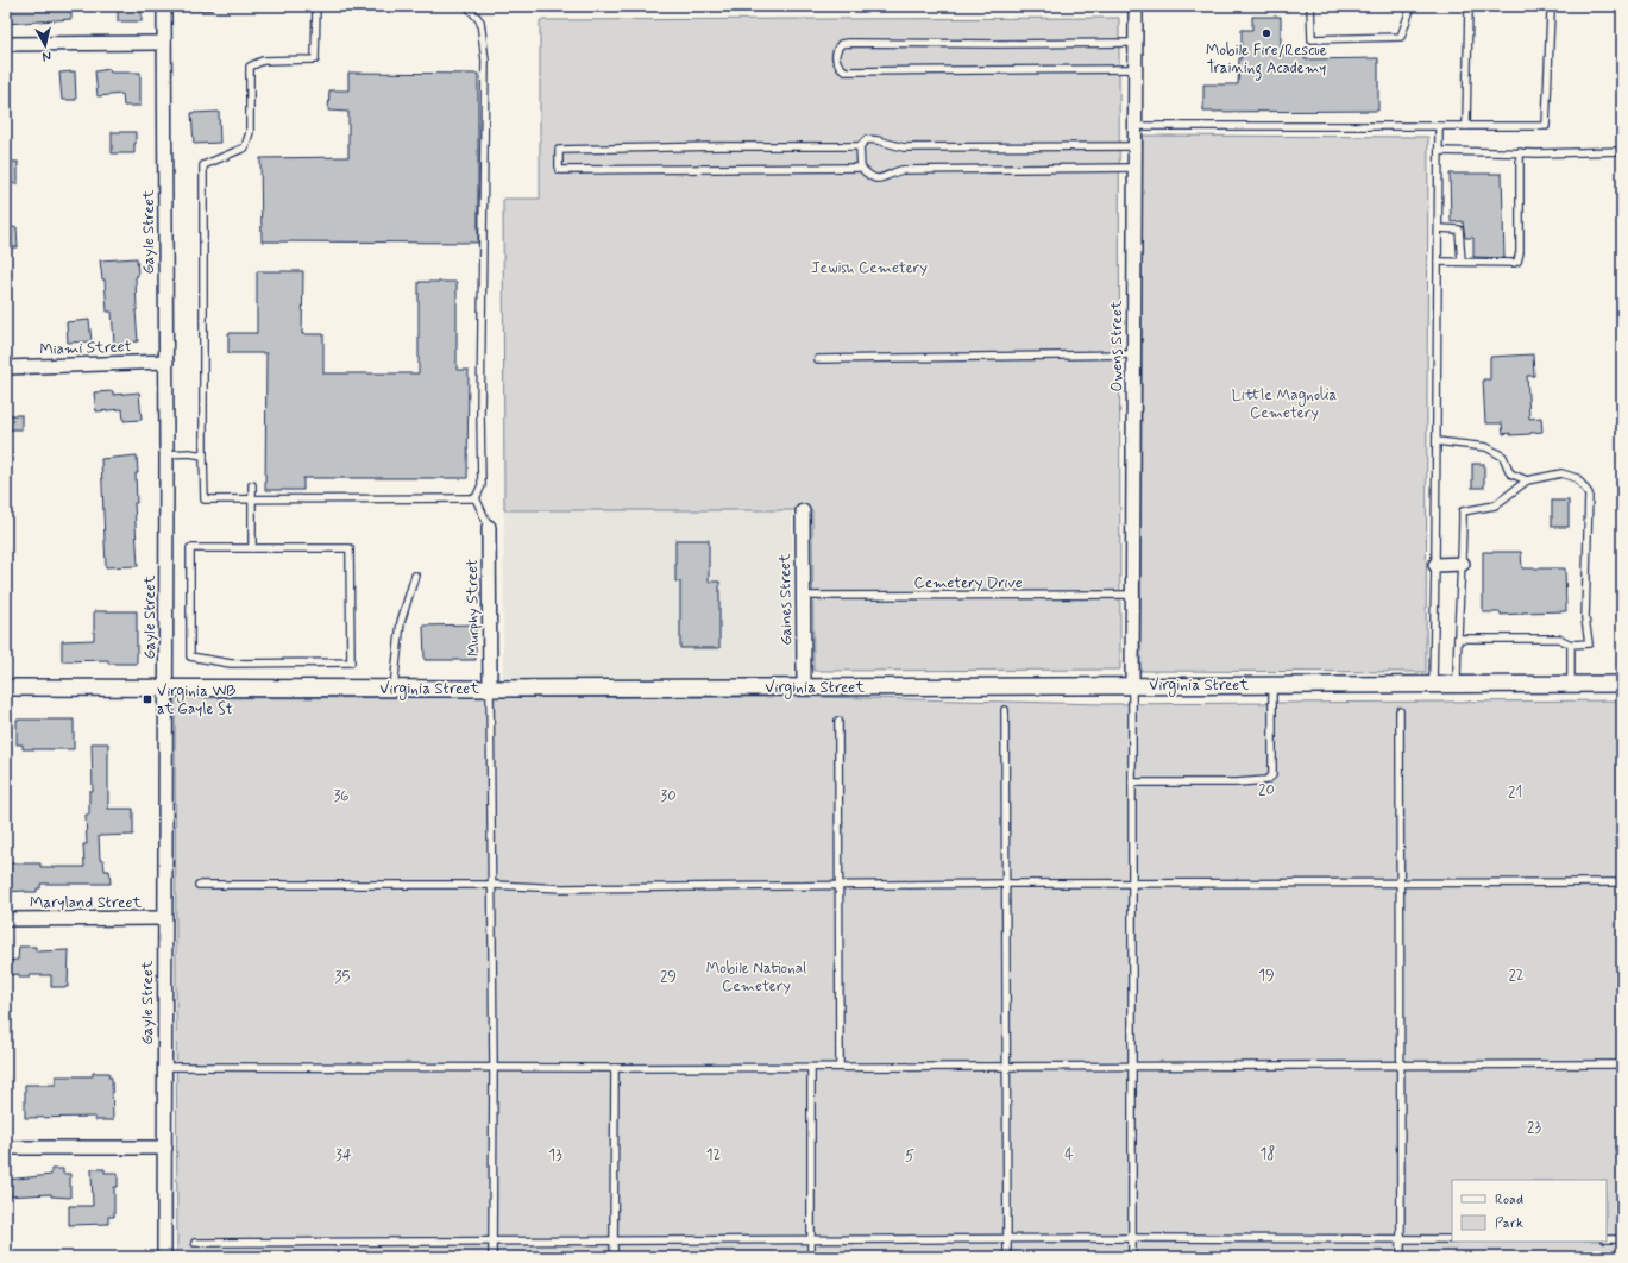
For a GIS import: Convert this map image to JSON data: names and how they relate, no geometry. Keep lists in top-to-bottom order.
{
  "streets": {
    "street": [
      "Gayle Street",
      "Owens Street",
      "Miami Street",
      "Gaines Street",
      "Murphy Street",
      "Virginia Street",
      "Maryland Street"
    ],
    "lane": ["Cemetery Drive"]
  },
  "crossings": [
    ["Gayle Street", "Miami Street"],
    ["Gayle Street", "Virginia Street"],
    ["Gayle Street", "Maryland Street"],
    ["Owens Street", "Cemetery Drive"],
    ["Owens Street", "Virginia Street"],
    ["Cemetery Drive", "Gaines Street"],
    ["Gaines Street", "Virginia Street"],
    ["Murphy Street", "Virginia Street"]
  ],
  "parks": [
    "Jewish Cemetery",
    "Little Magnolia Cemetery",
    "20",
    "21",
    "36",
    "30",
    "Mobile National Cemetery",
    "19",
    "22",
    "35",
    "29",
    "23",
    "18",
    "34",
    "13",
    "12",
    "4",
    "5"
  ],
  "places": {
    "other": ["Mobile Fire/Rescue Training Academy"],
    "transit": ["Virginia WB at Gayle St"]
  },
  "legend": ["Road", "Park"],
  "north": "bottom"
}
